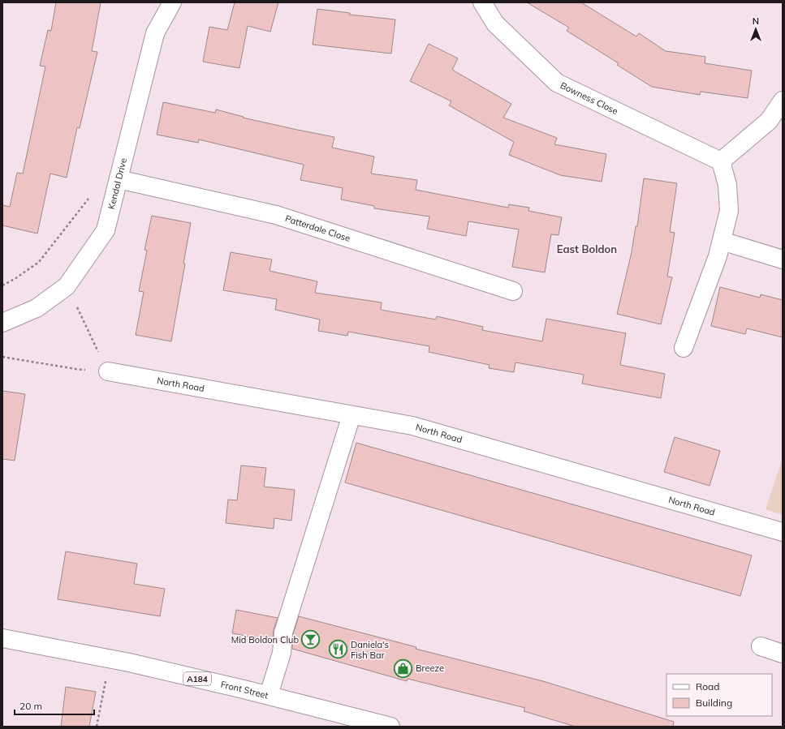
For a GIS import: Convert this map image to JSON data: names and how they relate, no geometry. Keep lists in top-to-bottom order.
{
  "streets": {
    "street": [
      "Bowness Close",
      "Kendal Drive",
      "Patterdale Close",
      "North Road",
      "A184",
      "Front Street"
    ]
  },
  "crossings": [
    ["Kendal Drive", "Patterdale Close"]
  ],
  "districts": ["East Boldon"],
  "places": {
    "bar": ["Mid Boldon Club"],
    "restaurant": ["Daniela's Fish Bar"],
    "shop": ["Breeze"]
  },
  "legend": ["Road", "Building"],
  "scale_bar": "20 m",
  "north": "top"
}
